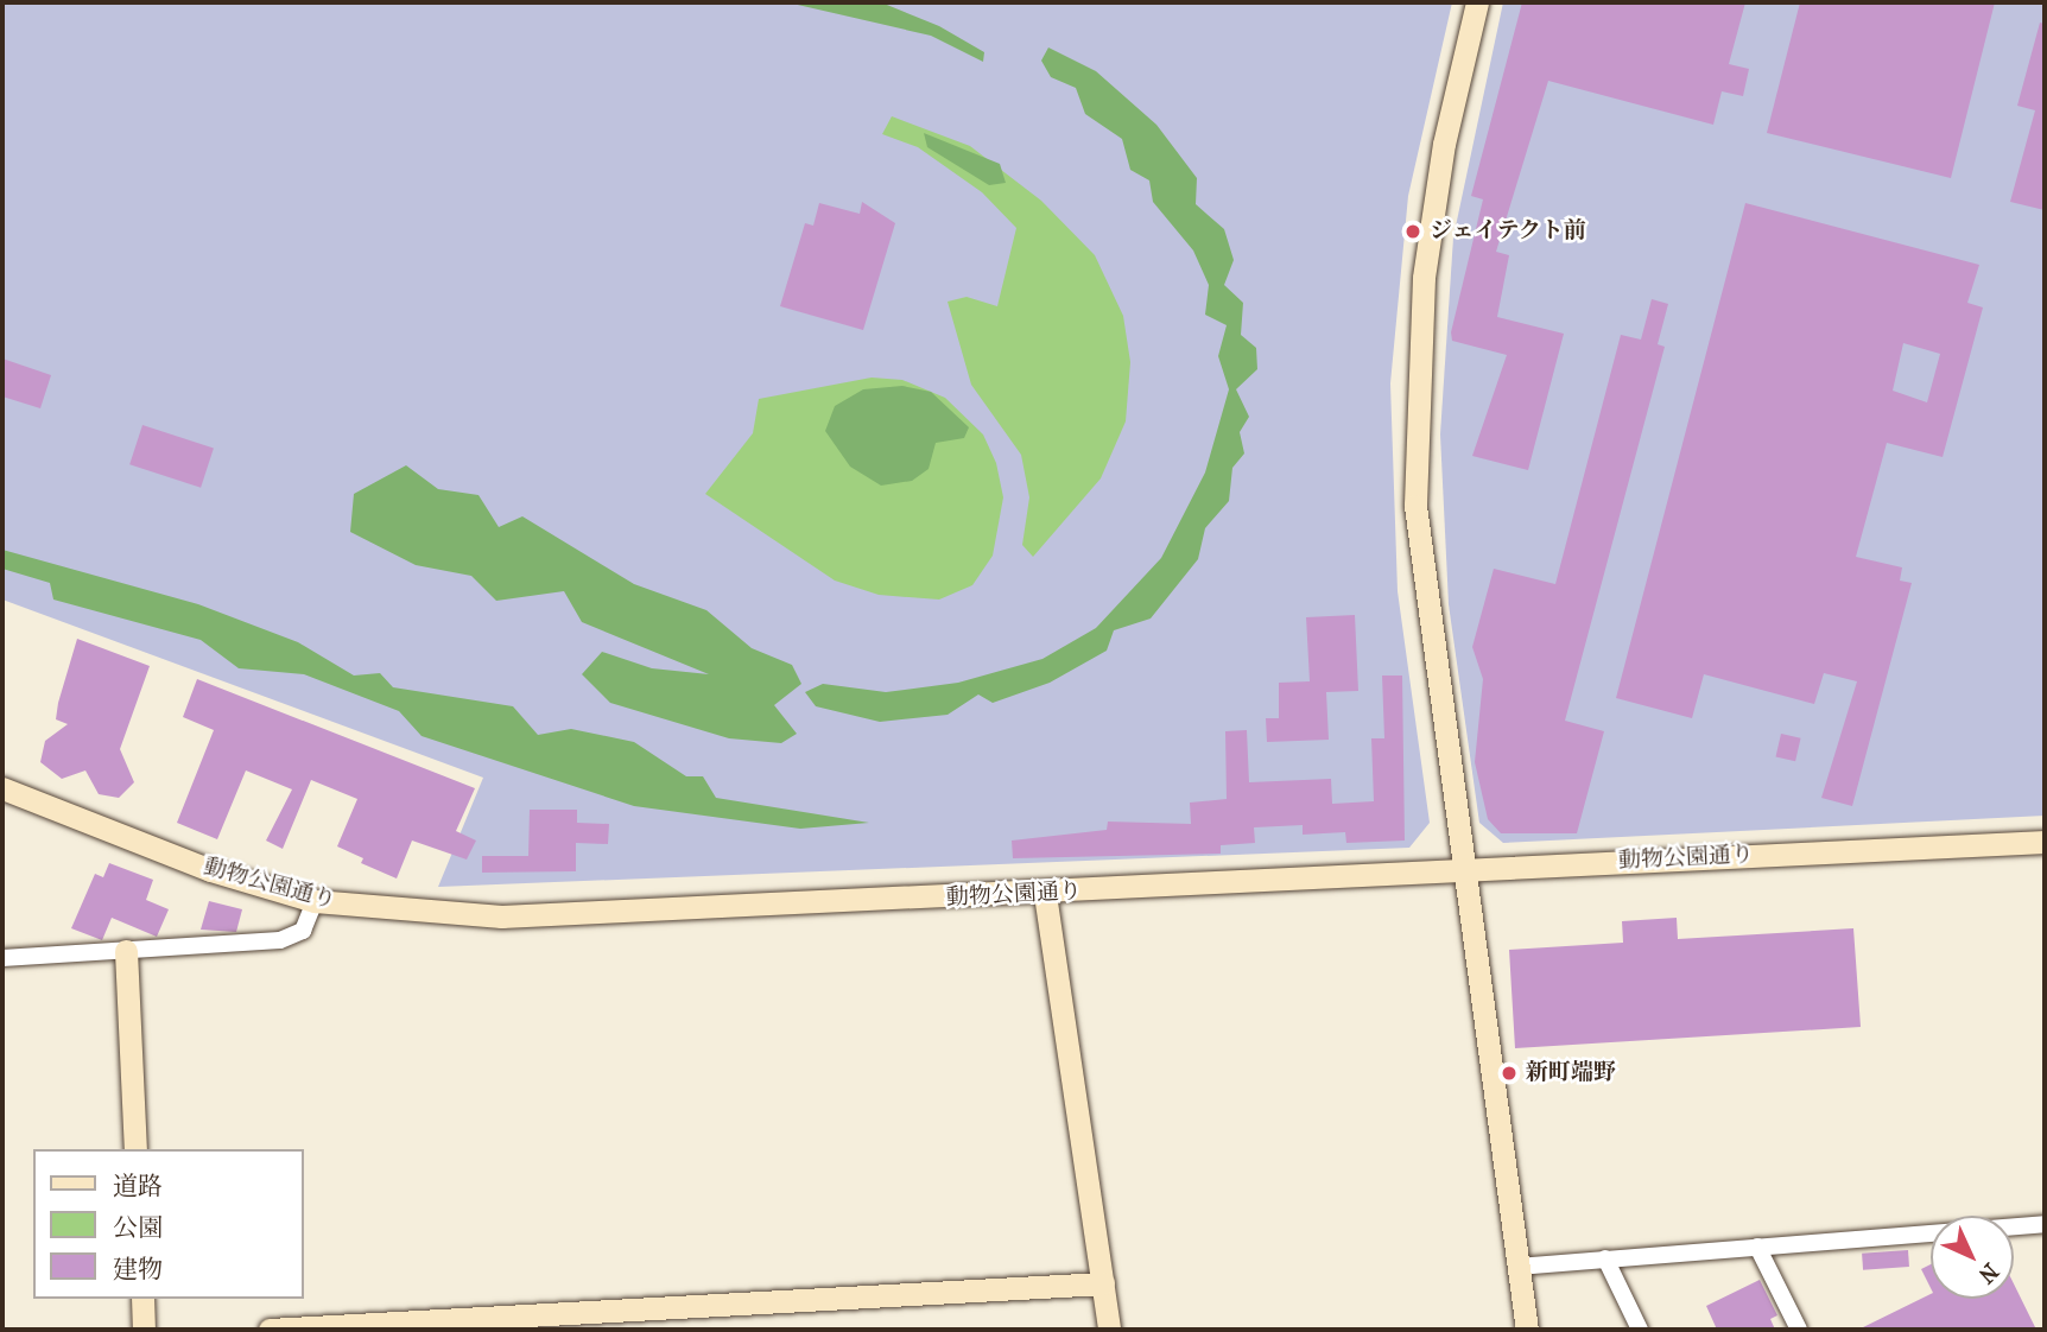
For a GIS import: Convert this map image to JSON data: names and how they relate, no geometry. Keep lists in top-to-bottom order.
{
  "streets": {
    "street": ["動物公園通り"]
  },
  "places": ["ジェイテクト前", "新町端野"],
  "legend": ["道路", "公園", "建物"],
  "north": "bottom right"
}
